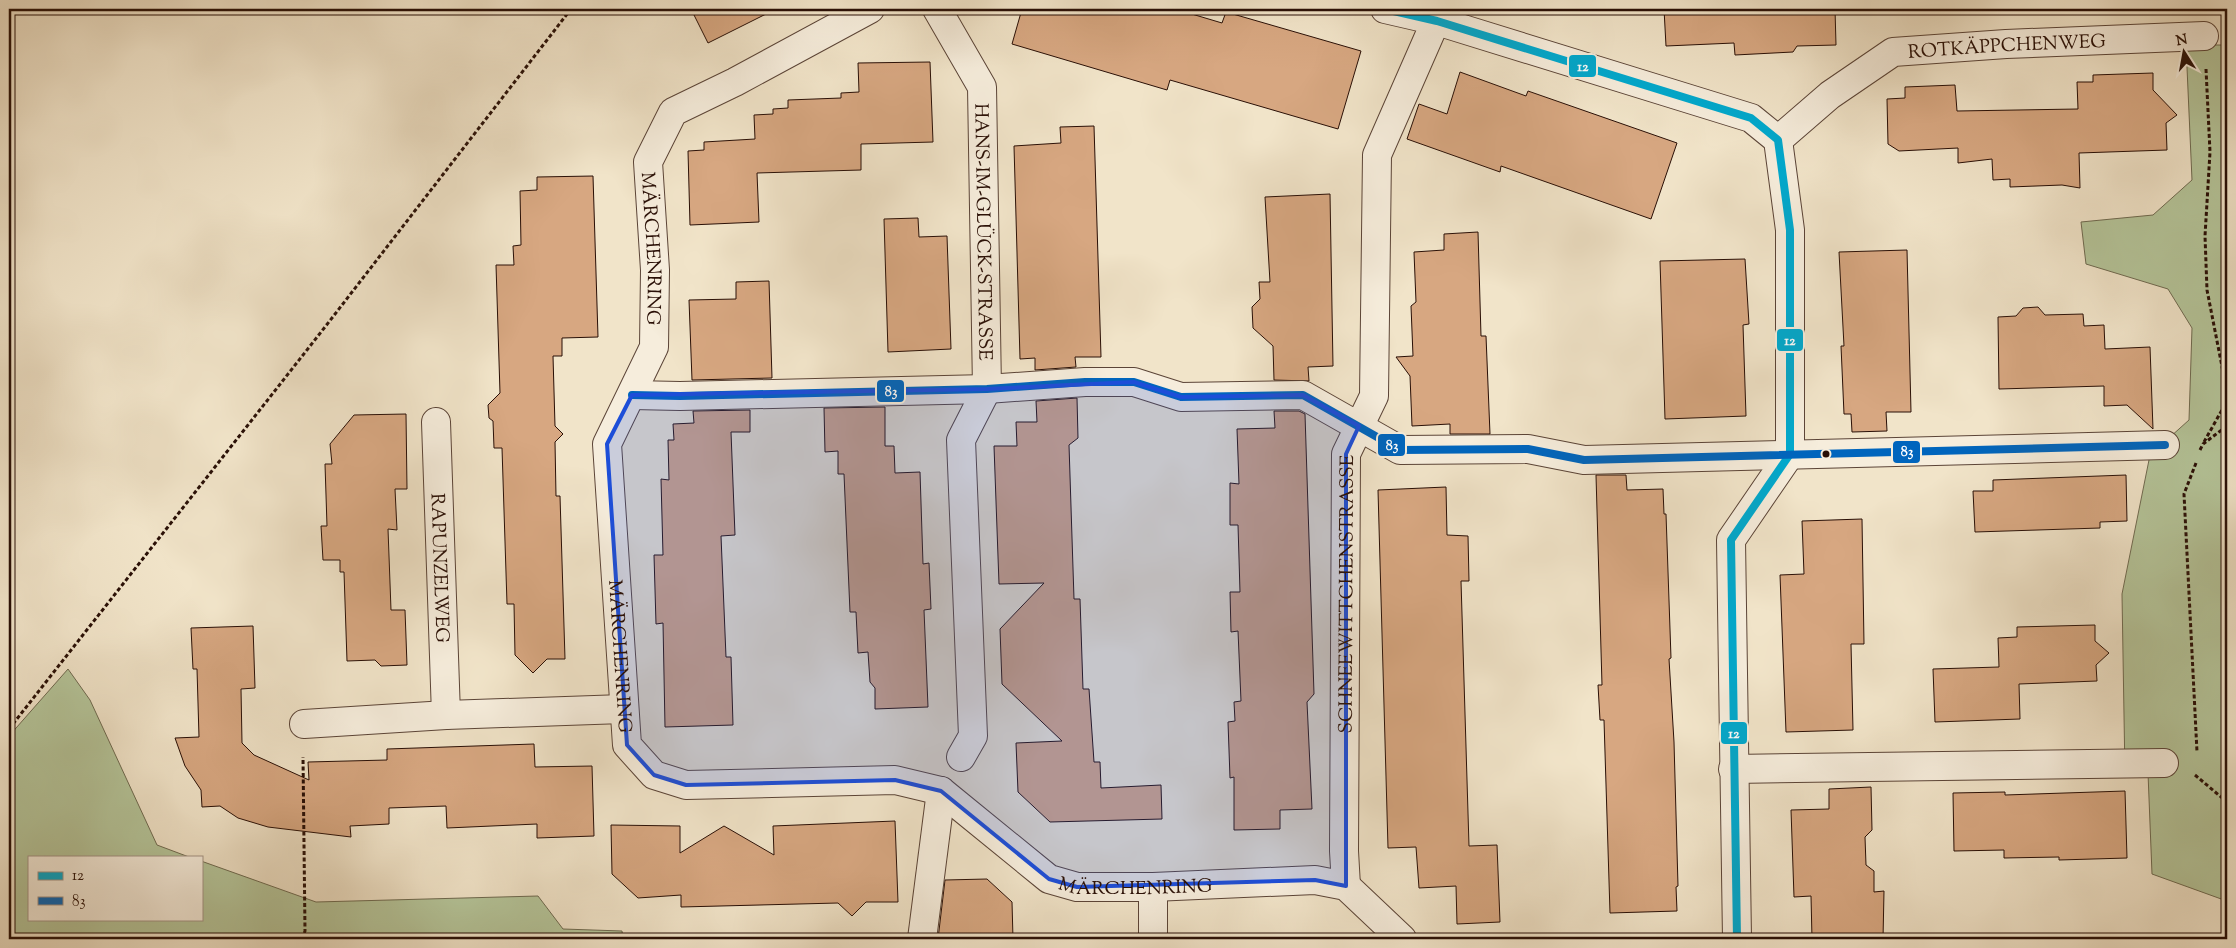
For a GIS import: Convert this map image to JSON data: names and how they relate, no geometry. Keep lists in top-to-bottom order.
{
  "streets": {
    "street": [
      "ROTKÄPPCHENWEG",
      "HANS-IM-GLÜCK-STRASSE",
      "MÄRCHENRING",
      "RAPUNZELWEG",
      "SCHNEEWITTCHENSTRASSE"
    ]
  },
  "crossings": [
    ["MÄRCHENRING", "SCHNEEWITTCHENSTRASSE"]
  ],
  "lines": ["transit line 12", "transit line 83"],
  "legend": ["12", "83"],
  "north": "top"
}
